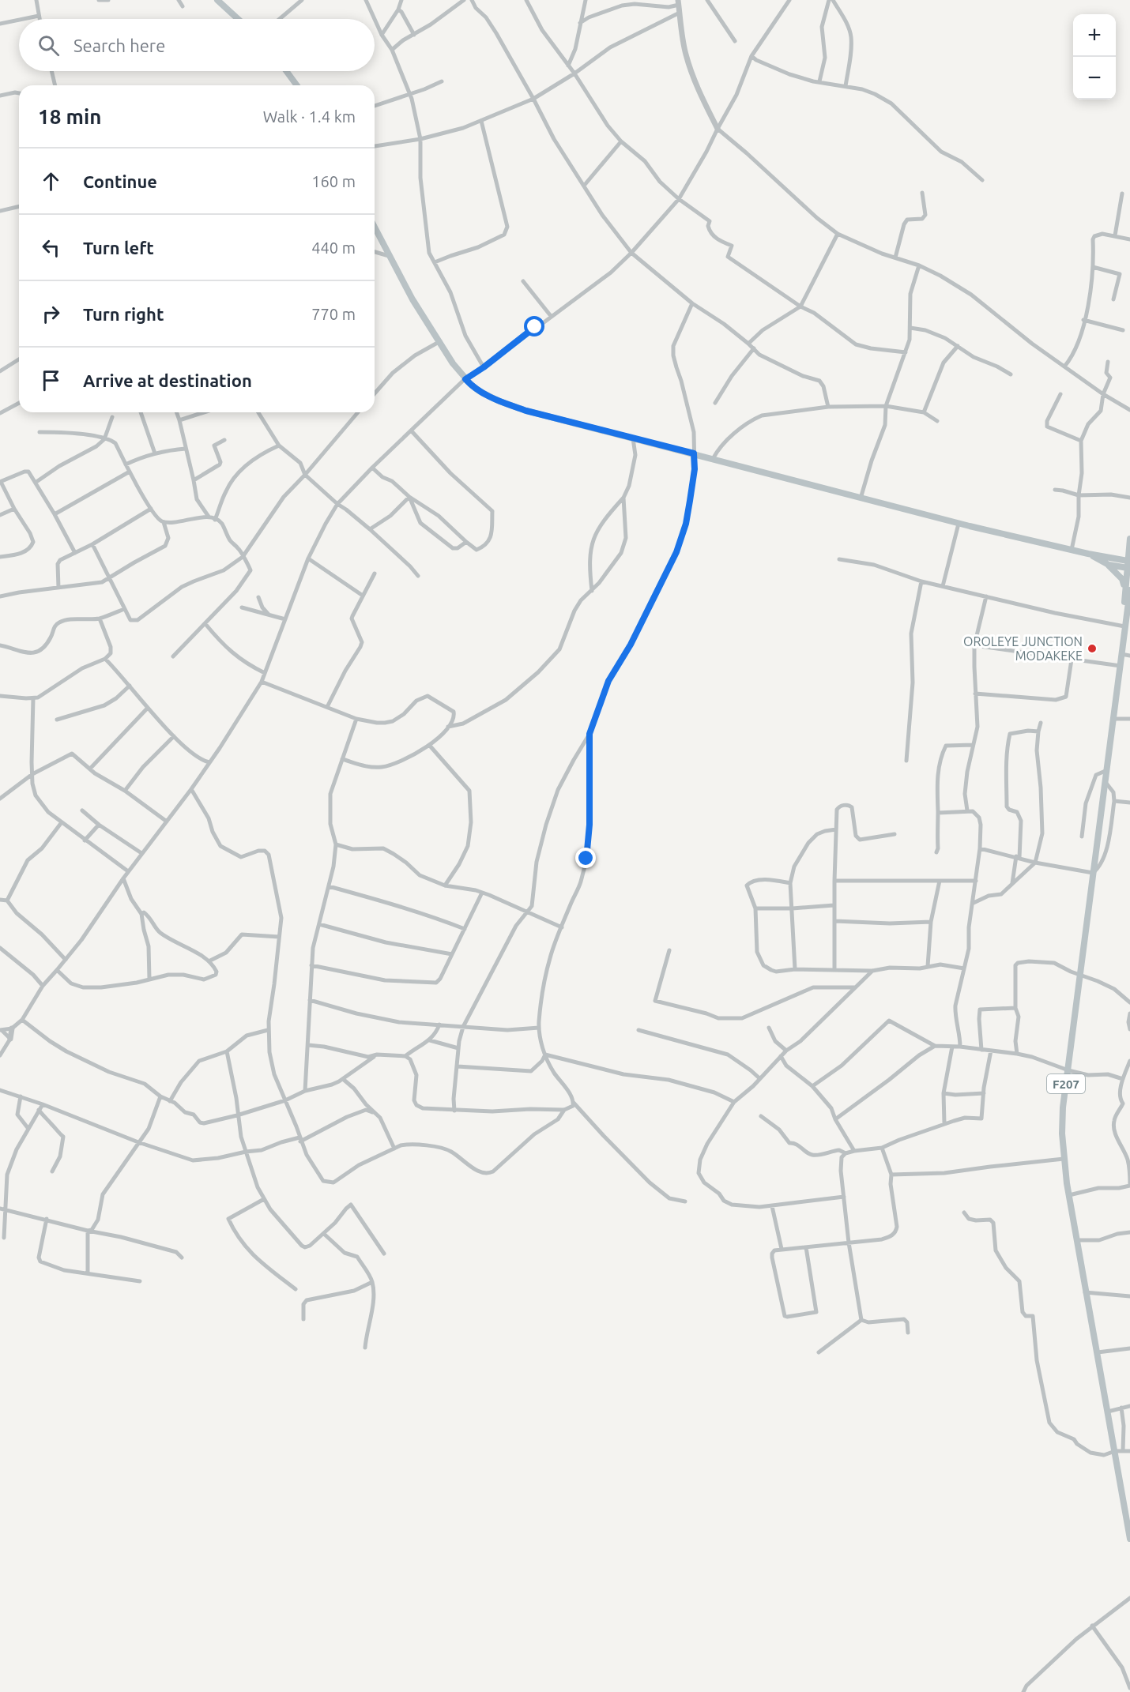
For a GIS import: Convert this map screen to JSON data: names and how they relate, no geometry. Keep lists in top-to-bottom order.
{
  "streets": {
    "main road": ["F207"]
  },
  "places": ["OROLEYE JUNCTION MODAKEKE"],
  "page": {
    "map_buttons": ["+", "−"],
    "search": "Search here",
    "heading": ["18 min", "Walk · 1.4 km"],
    "list": [
      ["Continue", "160 m"],
      ["Turn left", "440 m"],
      ["Turn right", "770 m"],
      "Arrive at destination"
    ]
  }
}
